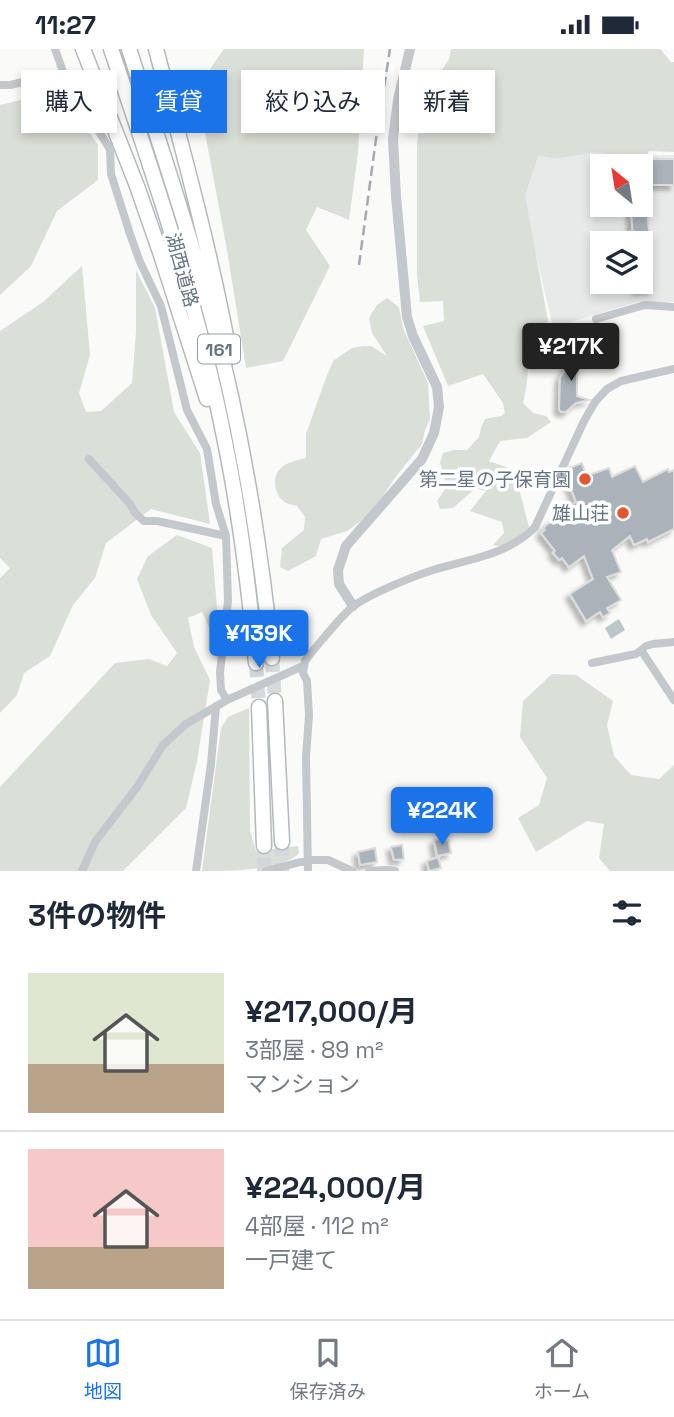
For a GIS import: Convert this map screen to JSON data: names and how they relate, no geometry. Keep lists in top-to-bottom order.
{
  "streets": {
    "highway": ["湖西道路", "161"]
  },
  "places": ["第二星の子保育園", "雄山荘"],
  "north": "top left",
  "page": {
    "status": "11:27",
    "chip": [
      "購入",
      "賃貸",
      "絞り込み",
      "新着"
    ],
    "price": ["¥217K", "¥139K", "¥224K"],
    "heading": "3件の物件",
    "list": [
      {
        "name": "¥217,000/月",
        "note": "3部屋 · 89 m² · マンション"
      },
      {
        "name": "¥224,000/月",
        "note": "4部屋 · 112 m² · 一戸建て"
      }
    ],
    "tabs": ["地図", "保存済み", "ホーム"]
  }
}
